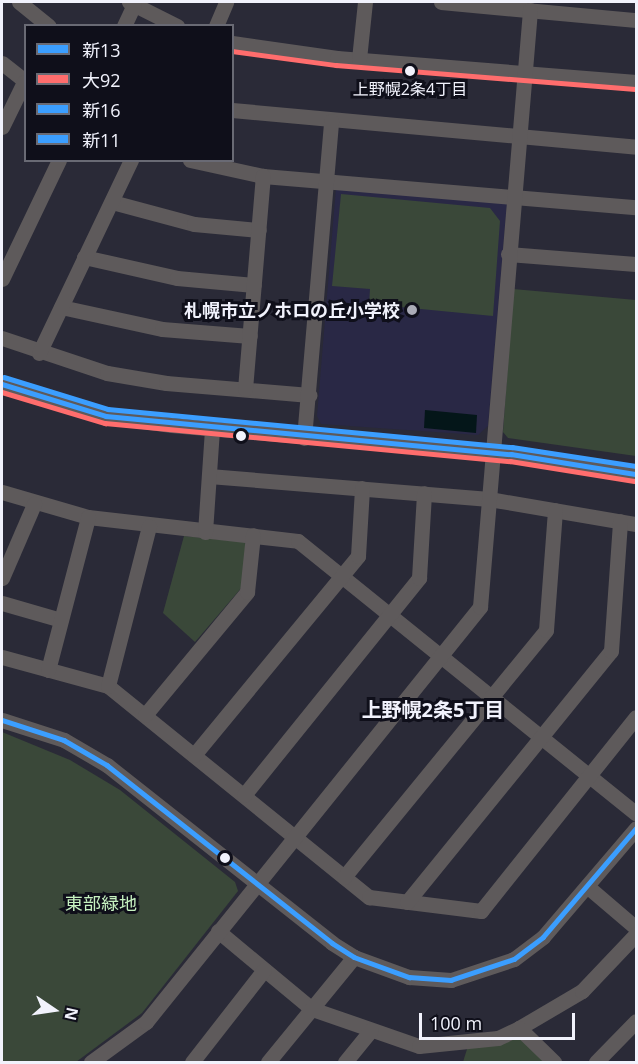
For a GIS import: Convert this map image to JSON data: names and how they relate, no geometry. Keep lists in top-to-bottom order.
{
  "districts": ["上野幌2条5丁目"],
  "parks": ["東部緑地"],
  "places": ["上野幌2条4丁目", "札幌市立ノホロの丘小学校"],
  "lines": [
    "transit line 大92",
    "transit line 新16",
    "transit line 新13",
    "transit line 新11"
  ],
  "legend": [
    "新13",
    "大92",
    "新16",
    "新11"
  ],
  "scale_bar": "100 m",
  "north": "right"
}
